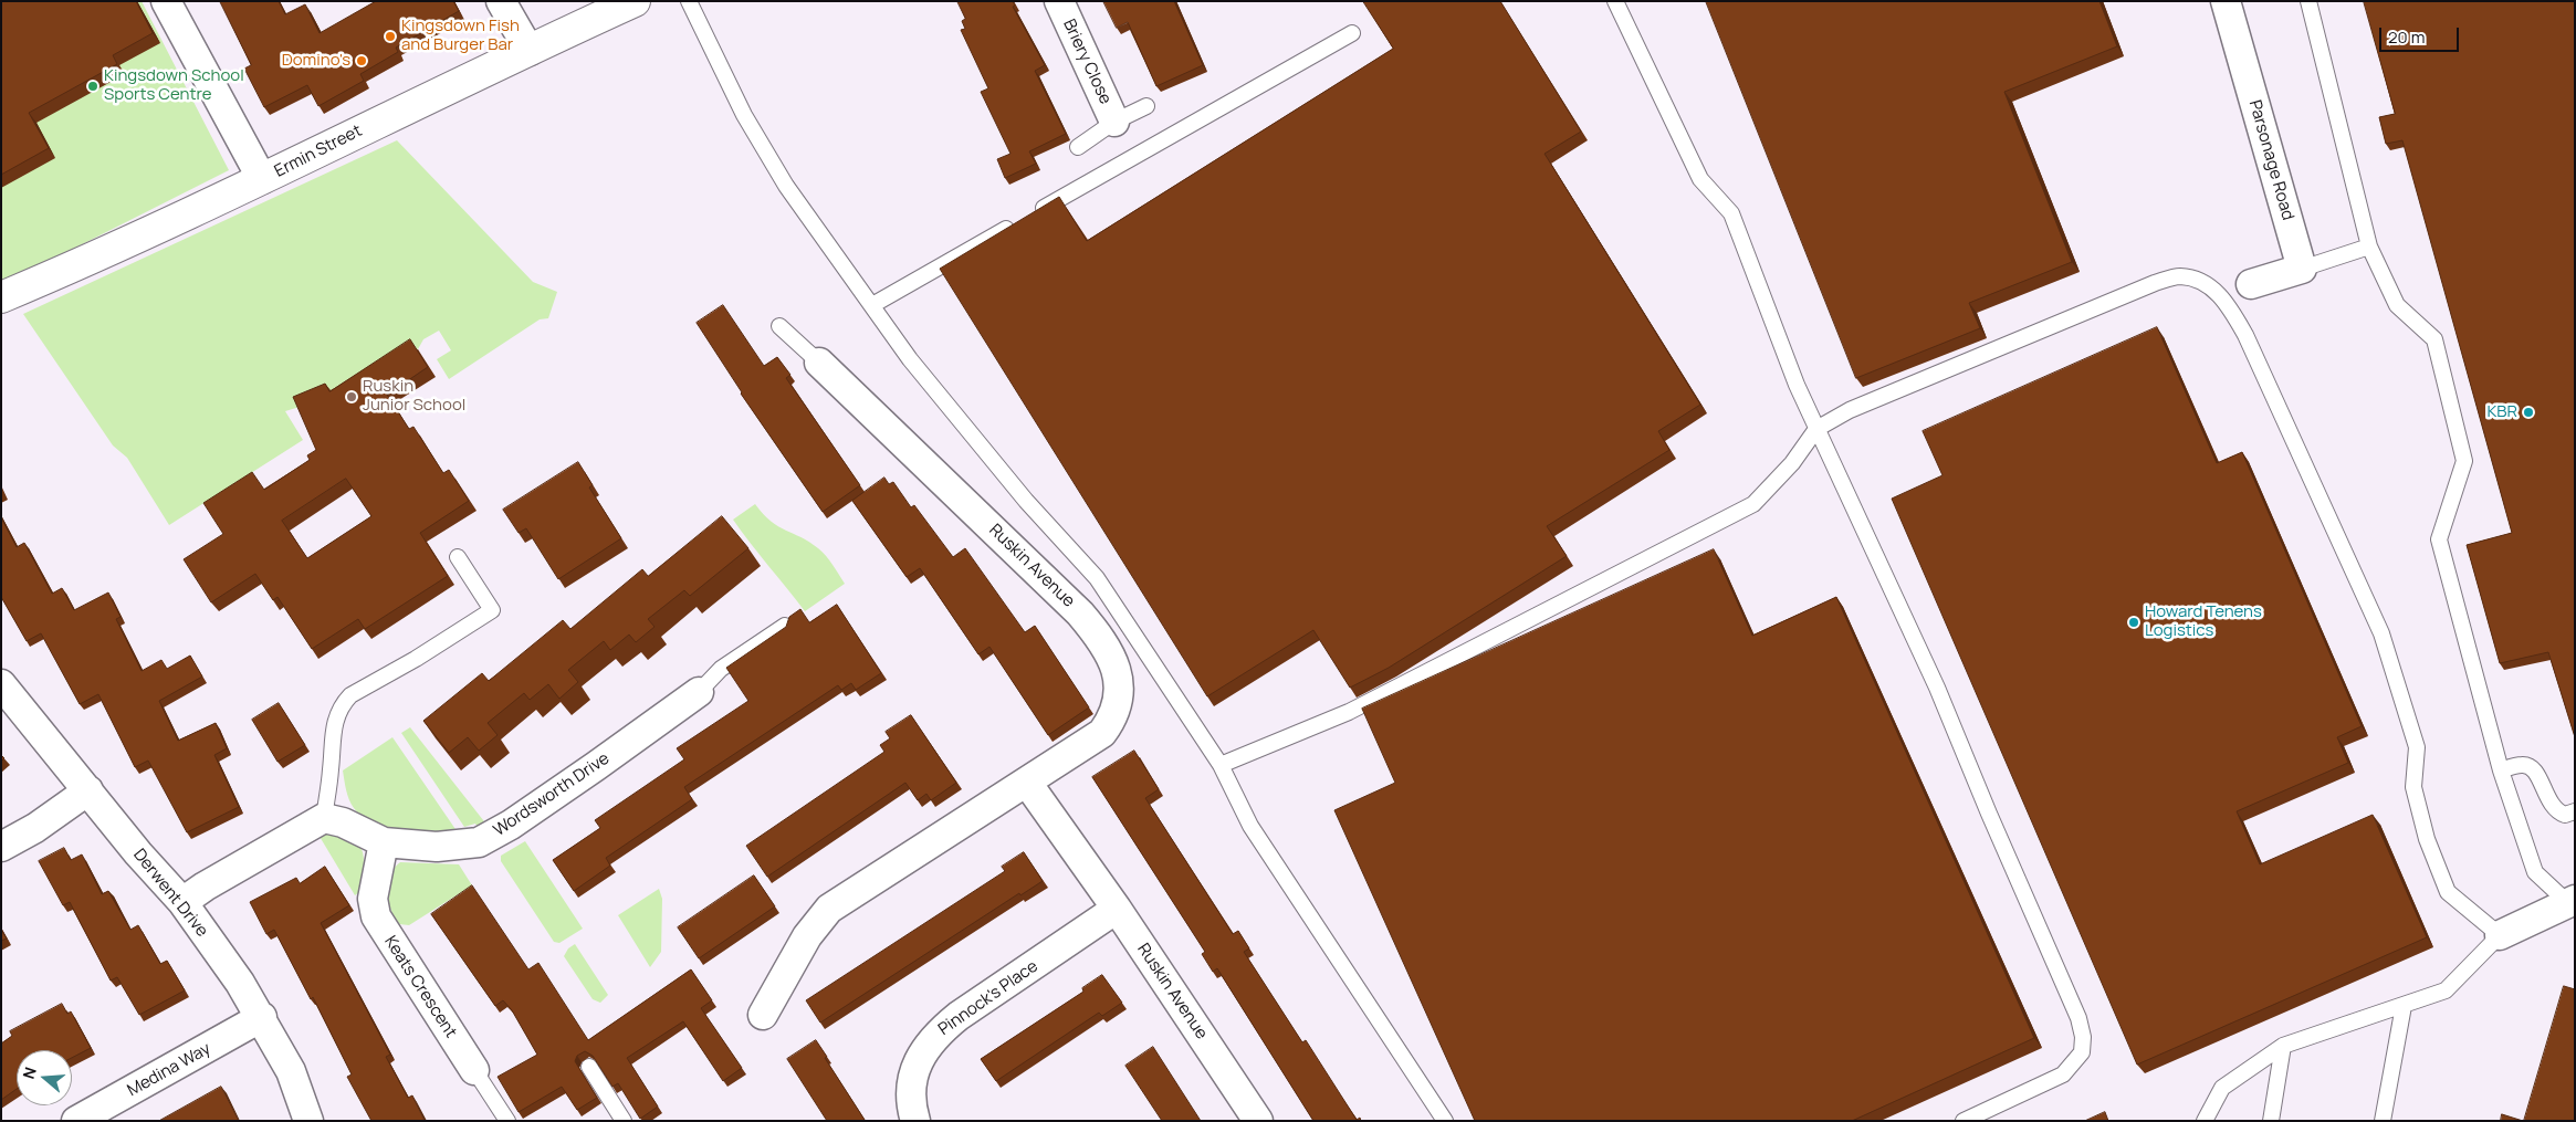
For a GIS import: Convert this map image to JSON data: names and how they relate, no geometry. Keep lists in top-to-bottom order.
{
  "streets": {
    "main road": ["Ermin Street"],
    "street": [
      "Briery Close",
      "Parsonage Road",
      "Ruskin Avenue",
      "Wordsworth Drive",
      "Derwent Drive",
      "Keats Crescent",
      "Pinnock's Place",
      "Medina Way"
    ]
  },
  "crossings": [
    ["Ruskin Avenue", "Pinnock's Place"],
    ["Wordsworth Drive", "Keats Crescent"],
    ["Derwent Drive", "Medina Way"]
  ],
  "places": [
    "Kingsdown Fish and Burger Bar",
    "Domino's",
    "Kingsdown School Sports Centre",
    "Ruskin Junior School",
    "KBR",
    "Howard Tenens Logistics"
  ],
  "scale_bar": "20 m",
  "north": "left"
}
